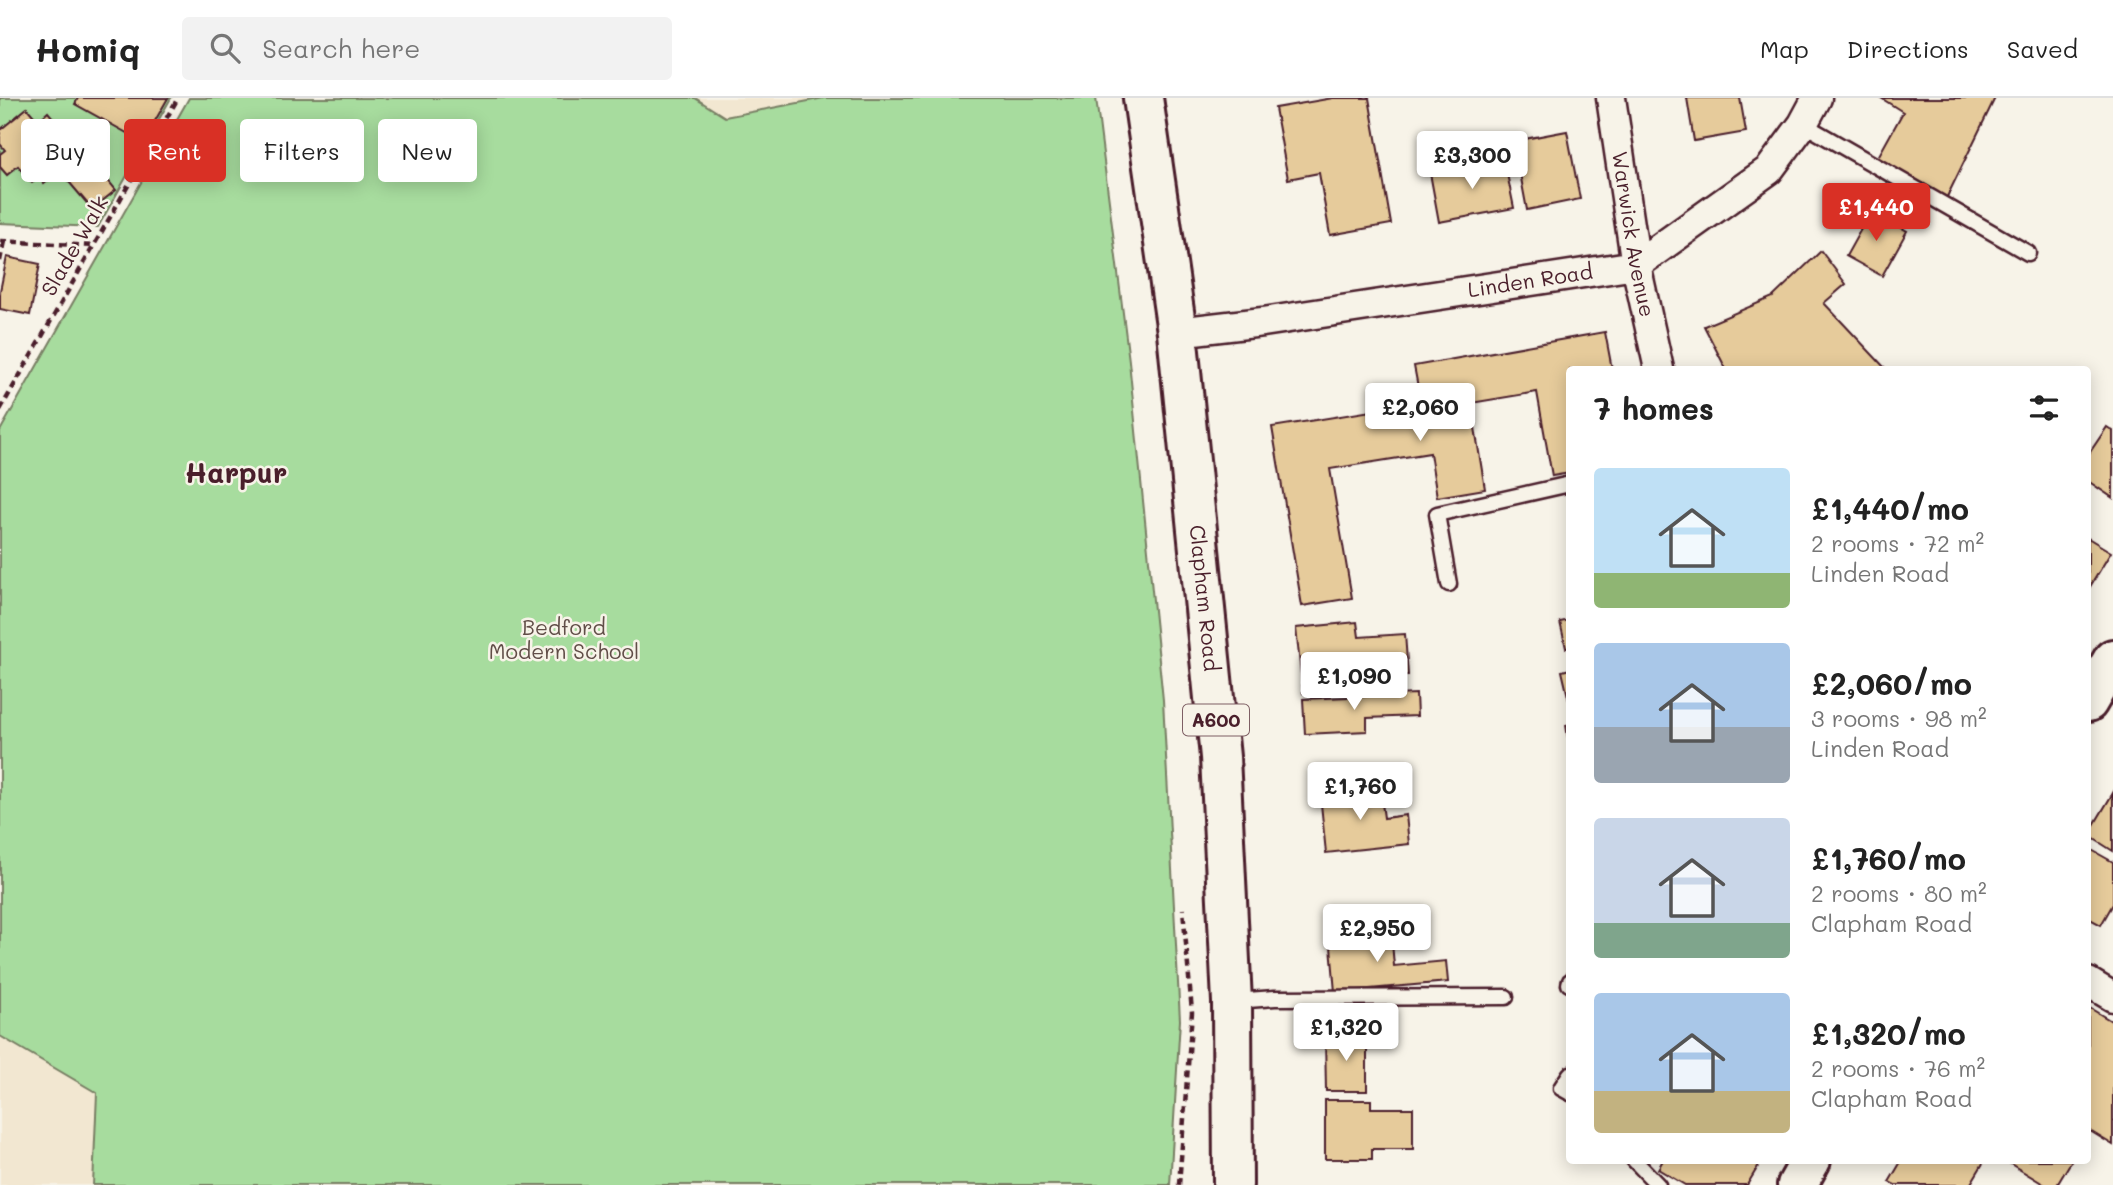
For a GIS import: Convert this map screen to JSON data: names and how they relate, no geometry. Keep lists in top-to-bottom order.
{
  "streets": {
    "main road": ["Clapham Road", "A600"],
    "street": ["Warwick Avenue", "Linden Road"],
    "path": ["Slade Walk"]
  },
  "crossings": [
    ["Warwick Avenue", "Linden Road"],
    ["Linden Road", "Clapham Road"]
  ],
  "districts": ["Harpur"],
  "parks": ["Bedford Modern School"],
  "page": {
    "header": "Homiq",
    "search": "Search here",
    "nav": ["Map", "Directions", "Saved"],
    "chip": [
      "Buy",
      "Rent",
      "Filters",
      "New"
    ],
    "price": [
      "£3,300",
      "£1,440",
      "£2,060",
      "£1,090",
      "£1,760",
      "£2,950",
      "£1,320"
    ],
    "heading": "7 homes",
    "list": [
      {
        "name": "£1,440/mo",
        "note": "2 rooms · 72 m² · Linden Road"
      },
      {
        "name": "£2,060/mo",
        "note": "3 rooms · 98 m² · Linden Road"
      },
      {
        "name": "£1,760/mo",
        "note": "2 rooms · 80 m² · Clapham Road"
      },
      {
        "name": "£1,320/mo",
        "note": "2 rooms · 76 m² · Clapham Road"
      }
    ]
  }
}
